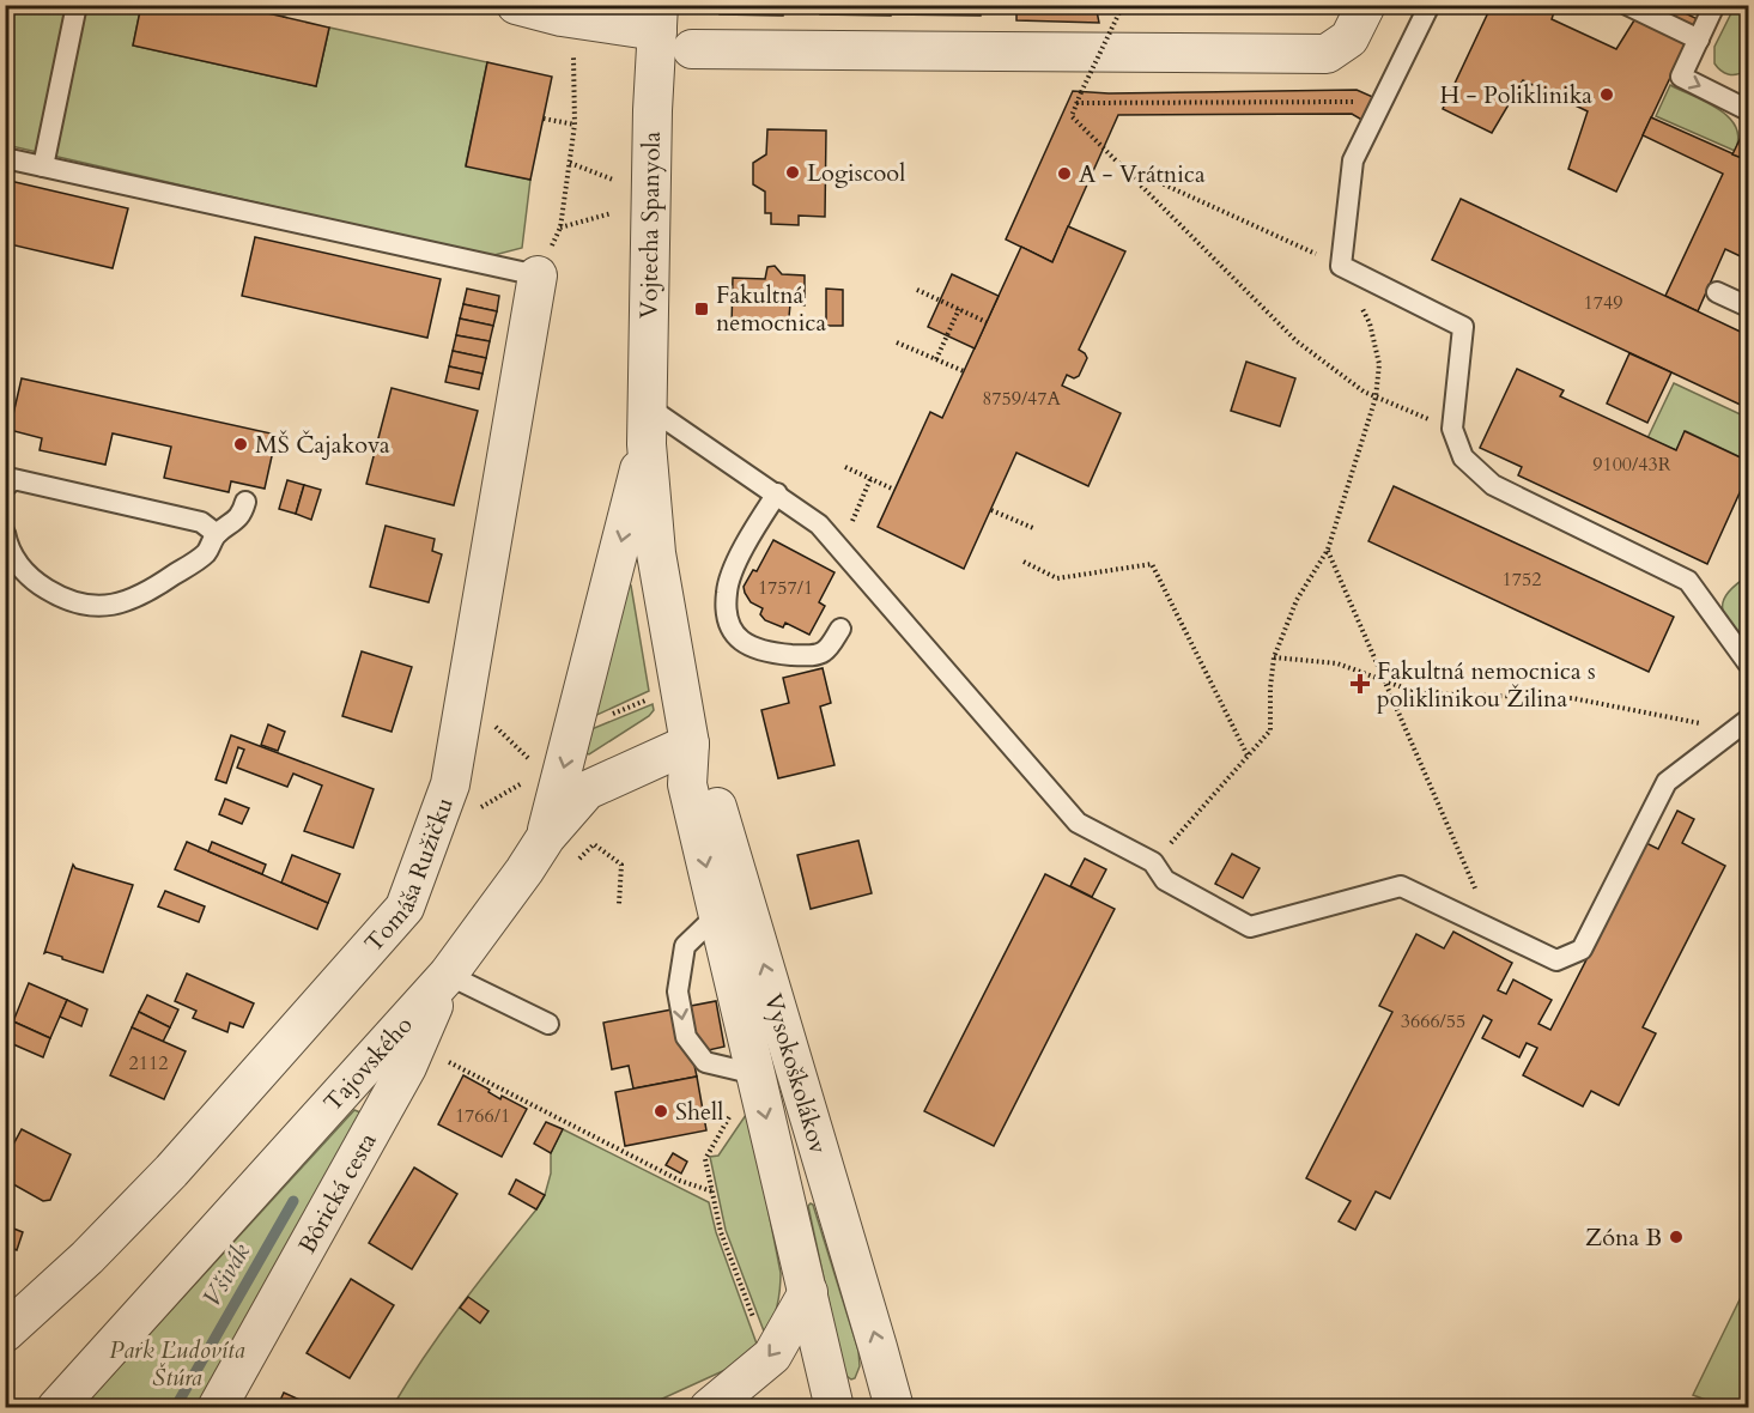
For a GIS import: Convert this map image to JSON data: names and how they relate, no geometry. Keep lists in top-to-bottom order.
{
  "streets": {
    "street": [
      "Vojtecha Spanyola",
      "Tomáša Ružičku",
      "Tajovského",
      "Vysokoškolákov",
      "Bôrická cesta"
    ]
  },
  "crossings": [
    ["Vojtecha Spanyola", "Vysokoškolákov"],
    ["Tajovského", "Vysokoškolákov"],
    ["Tajovského", "Bôrická cesta"]
  ],
  "water": ["Všivák"],
  "parks": ["Park Ľudovíta Štúra"],
  "places": {
    "other": [
      "H - Poliklinika",
      "Logiscool",
      "A - Vrátnica",
      "MŠ Čajakova",
      "Shell",
      "Zóna B"
    ],
    "transit": ["Fakultná nemocnica"],
    "health": ["Fakultná nemocnica s poliklinikou Žilina"]
  },
  "house_numbers": [
    "1749",
    "8759/47A",
    "9100/43R",
    "1752",
    "1757/1",
    "3666/55",
    "2112",
    "1766/1"
  ]
}
